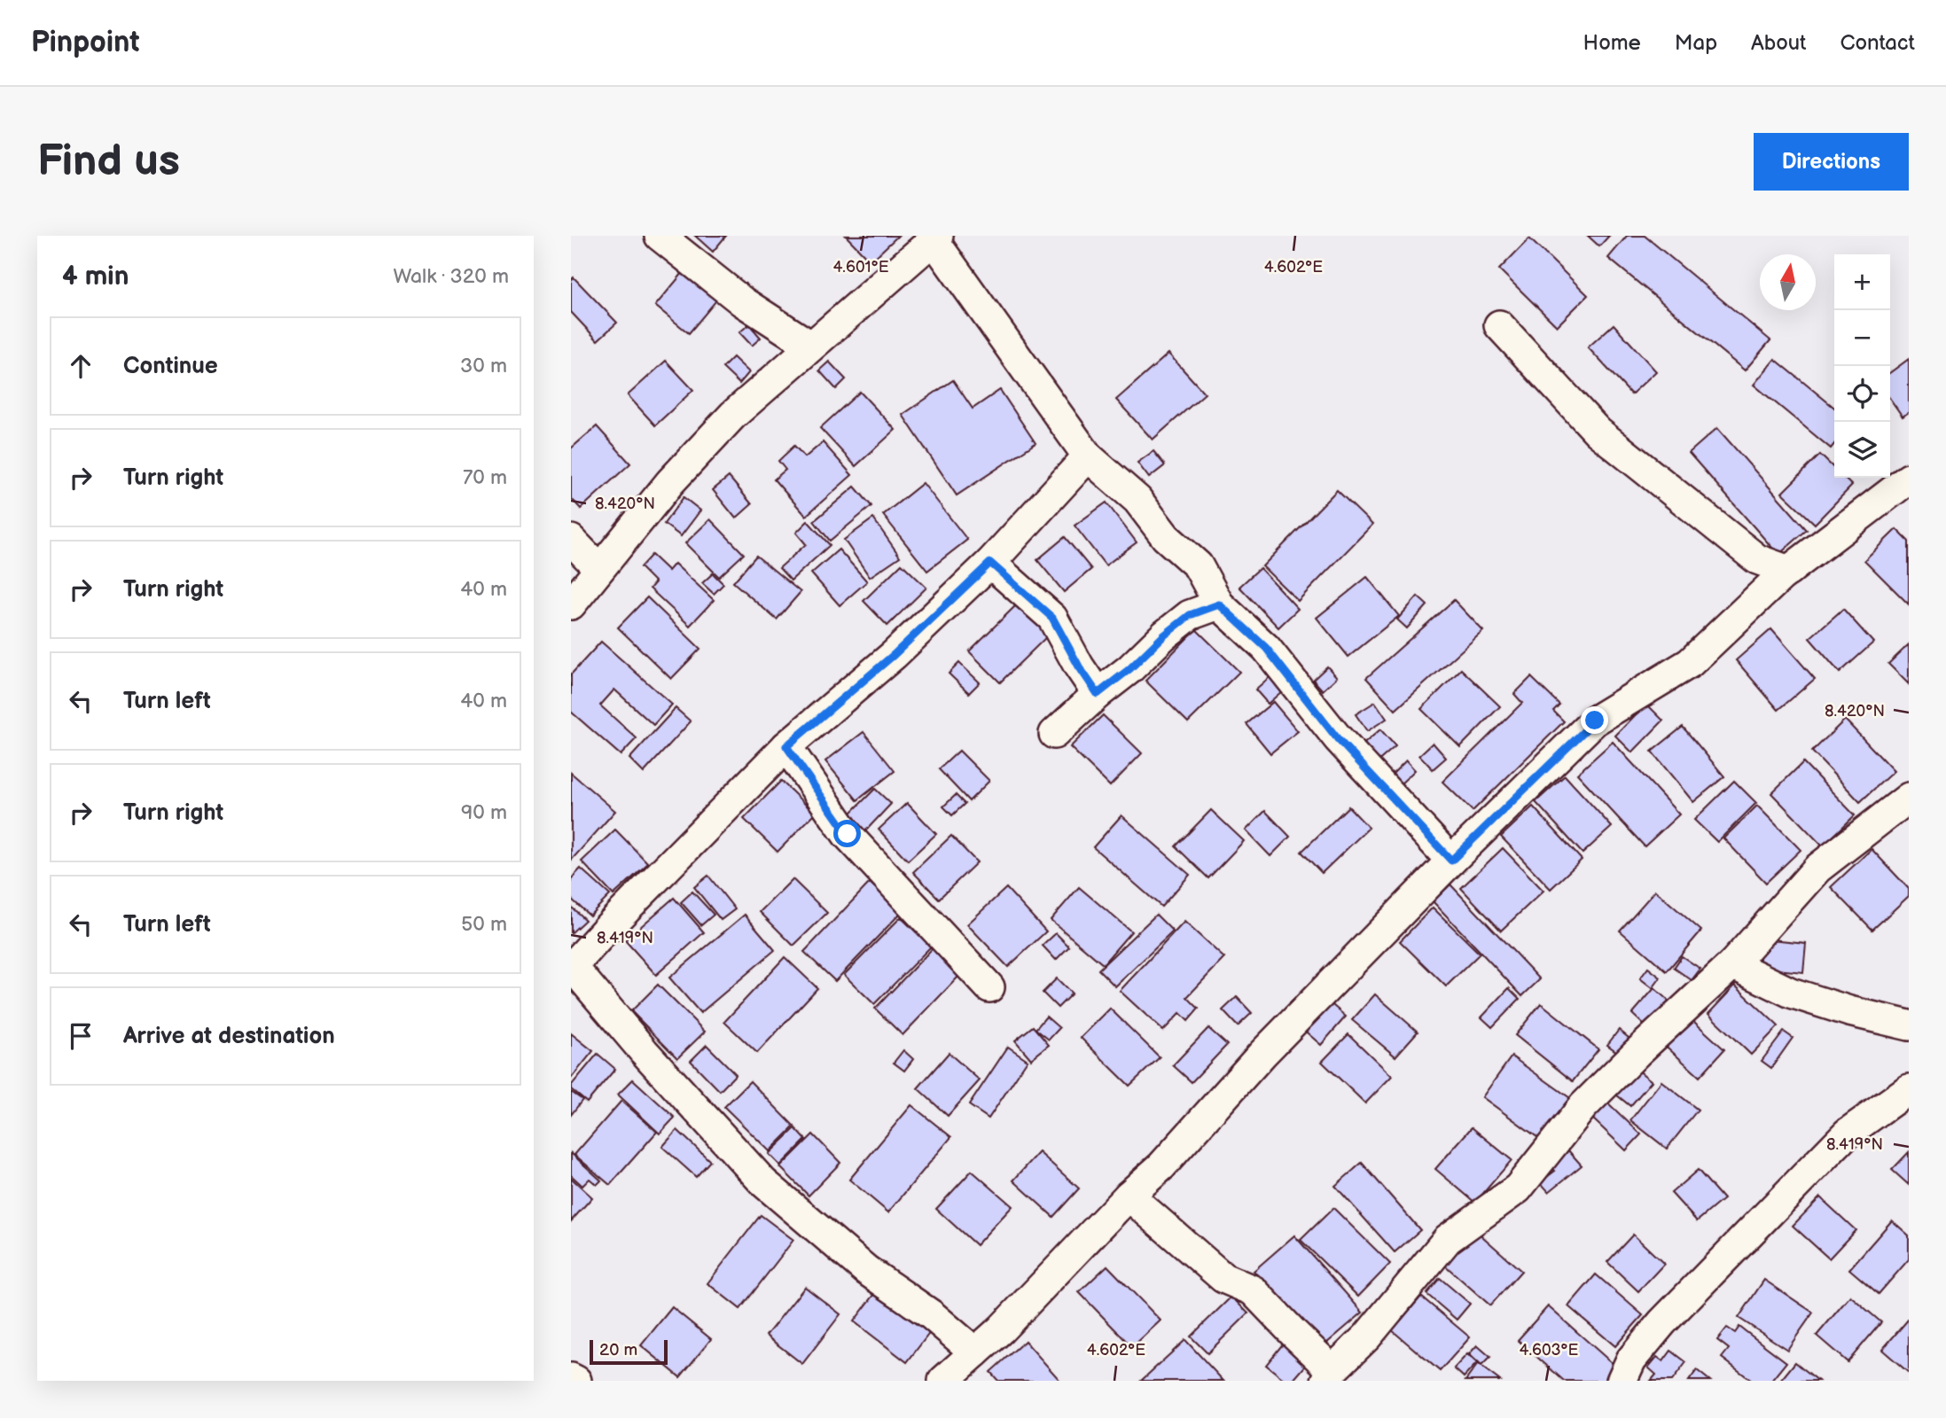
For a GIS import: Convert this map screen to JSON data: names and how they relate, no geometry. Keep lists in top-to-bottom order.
{
  "scale_bar": "20 m",
  "north": "top",
  "page": {
    "header": "Pinpoint",
    "nav": [
      "Home",
      "Map",
      "About",
      "Contact"
    ],
    "buttons": "Directions",
    "title": "Find us",
    "heading": ["4 min", "Walk · 320 m"],
    "map_buttons": ["+", "−"],
    "list": [
      ["Continue", "30 m"],
      ["Turn right", "70 m"],
      ["Turn right", "40 m"],
      ["Turn left", "40 m"],
      ["Turn right", "90 m"],
      ["Turn left", "50 m"],
      "Arrive at destination"
    ],
    "scale": "20 m"
  },
  "coordinates": [
    "4.602°E",
    "4.601°E",
    "8.420°N",
    "8.419°N",
    "4.603°E"
  ]
}
